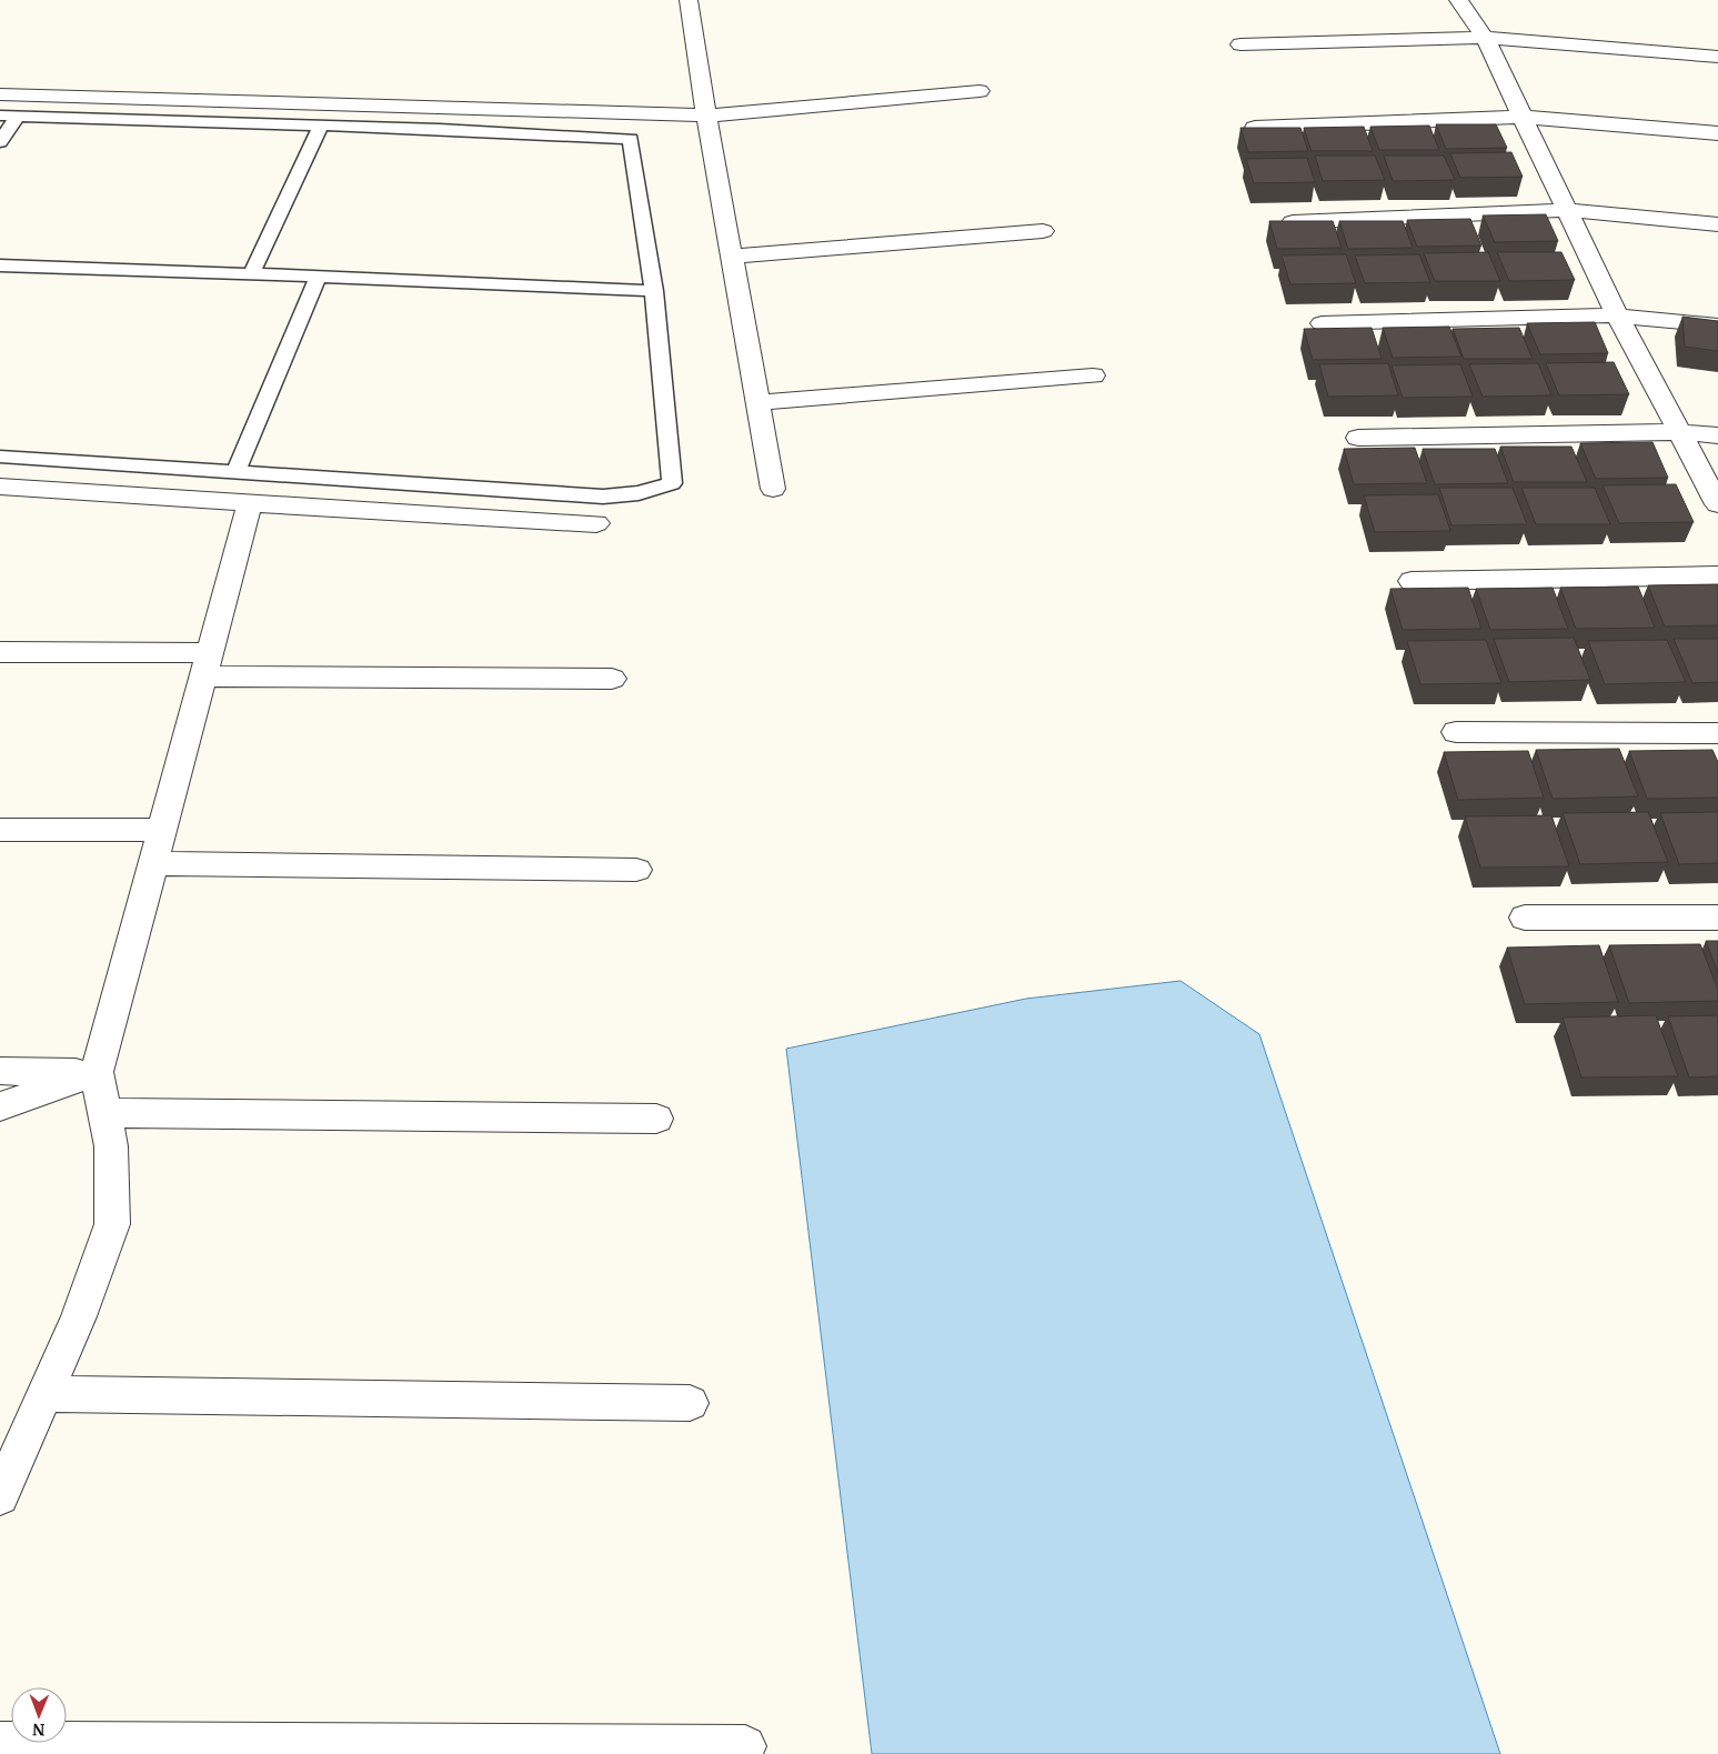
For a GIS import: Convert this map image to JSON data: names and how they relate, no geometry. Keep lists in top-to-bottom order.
{
  "north": "bottom"
}
